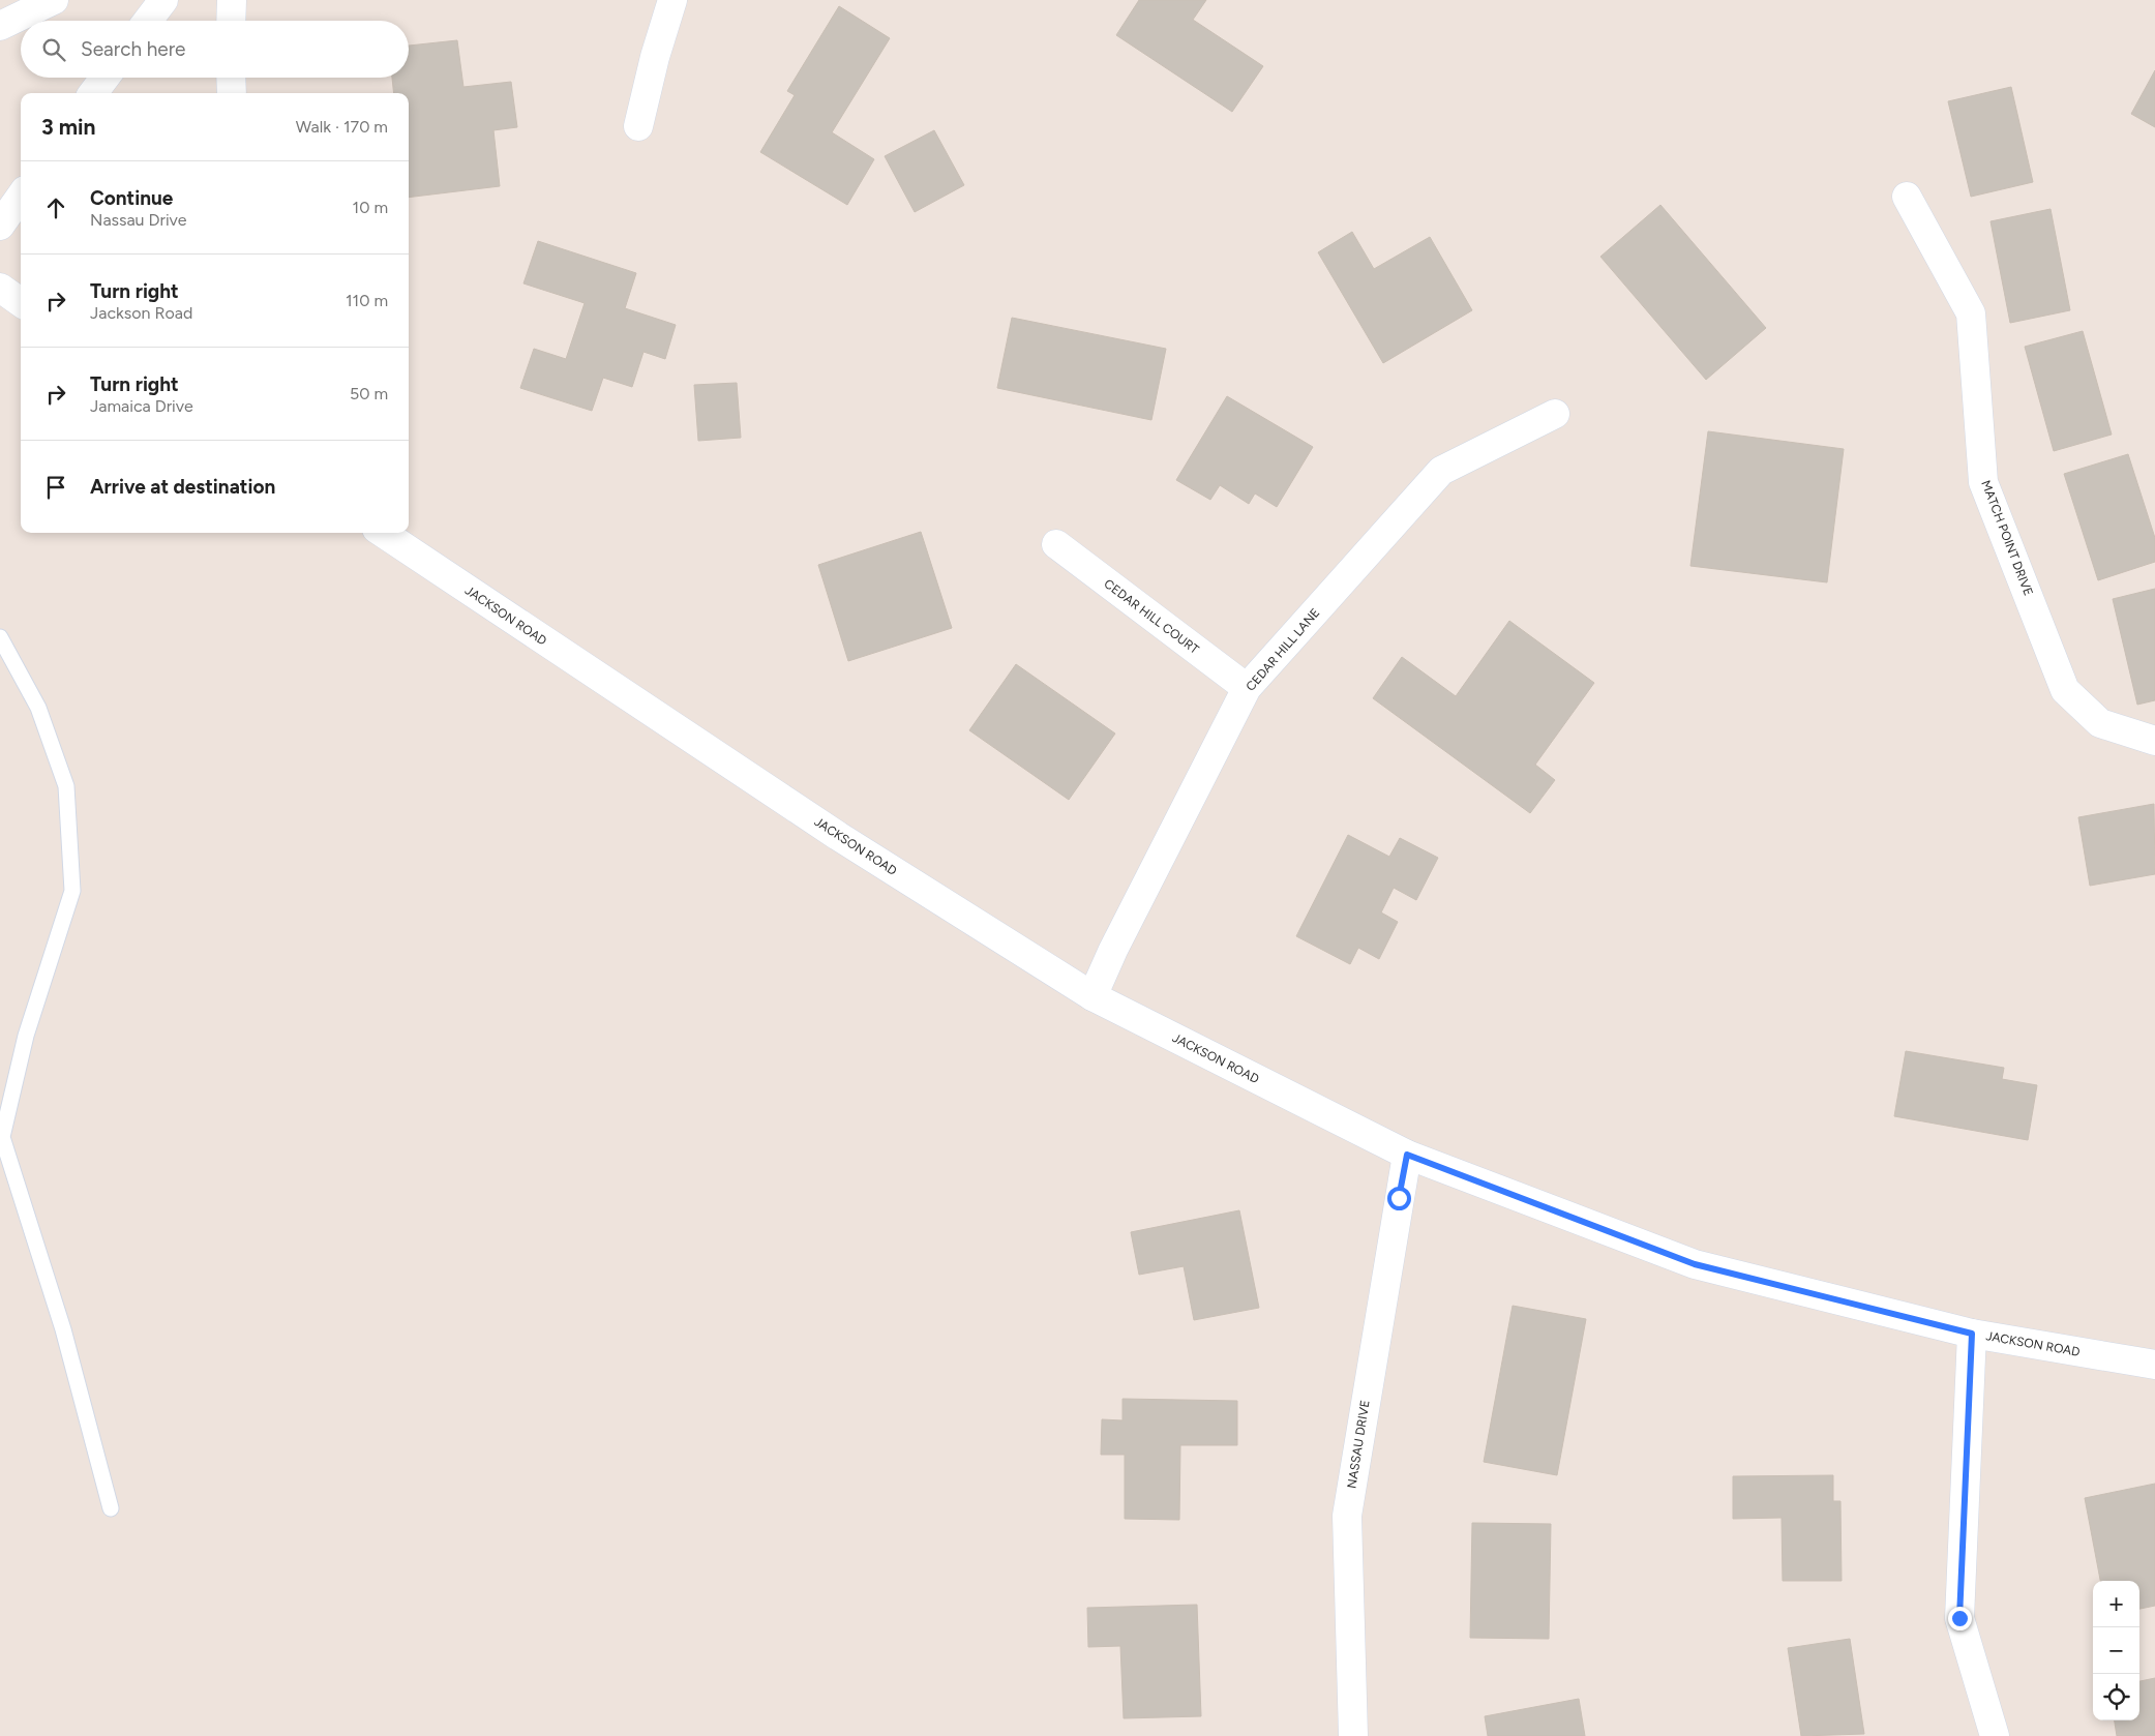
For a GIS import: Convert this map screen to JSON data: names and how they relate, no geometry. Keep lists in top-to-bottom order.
{
  "streets": {
    "street": [
      "MATCH POINT DRIVE",
      "JACKSON ROAD",
      "CEDAR HILL COURT",
      "CEDAR HILL LANE",
      "NASSAU DRIVE"
    ]
  },
  "crossings": [
    ["JACKSON ROAD", "CEDAR HILL LANE"],
    ["JACKSON ROAD", "NASSAU DRIVE"],
    ["CEDAR HILL COURT", "CEDAR HILL LANE"]
  ],
  "page": {
    "search": "Search here",
    "heading": ["3 min", "Walk · 170 m"],
    "list": [
      ["Continue", "Nassau Drive", "10 m"],
      ["Turn right", "Jackson Road", "110 m"],
      ["Turn right", "Jamaica Drive", "50 m"],
      "Arrive at destination"
    ],
    "map_buttons": ["+", "−"]
  }
}
